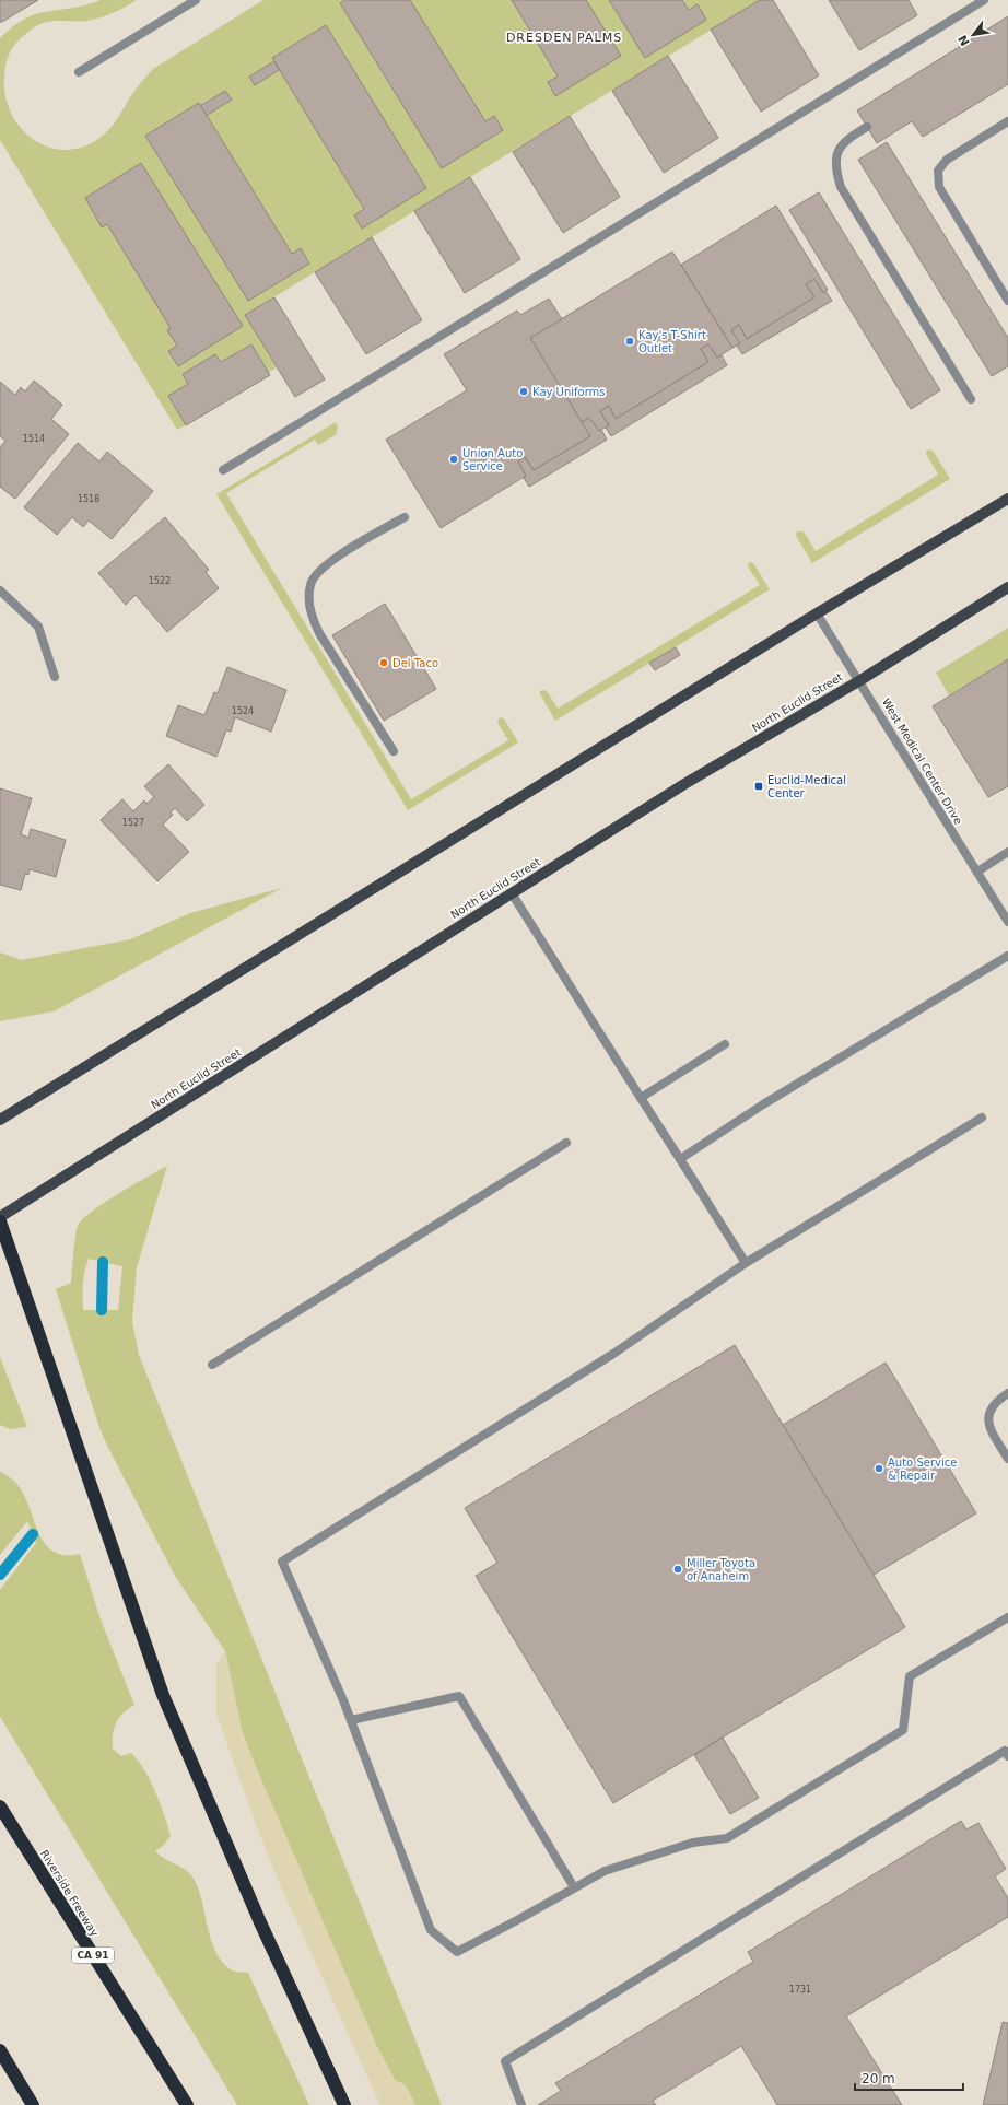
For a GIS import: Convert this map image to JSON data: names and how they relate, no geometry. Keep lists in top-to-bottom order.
{
  "streets": {
    "highway": ["Riverside Freeway", "CA 91"],
    "main road": ["North Euclid Street"],
    "street": ["West Medical Center Drive"]
  },
  "crossings": [
    ["North Euclid Street", "West Medical Center Drive"]
  ],
  "districts": ["DRESDEN PALMS"],
  "places": {
    "other": [
      "Kay's T-Shirt Outlet",
      "Kay Uniforms",
      "Union Auto Service",
      "Del Taco",
      "Auto Service & Repair",
      "Miller Toyota of Anaheim"
    ],
    "transit": ["Euclid-Medical Center"]
  },
  "house_numbers": [
    "1514",
    "1518",
    "1522",
    "1524",
    "1527",
    "1731"
  ],
  "scale_bar": "20 m",
  "north": "bottom left"
}
